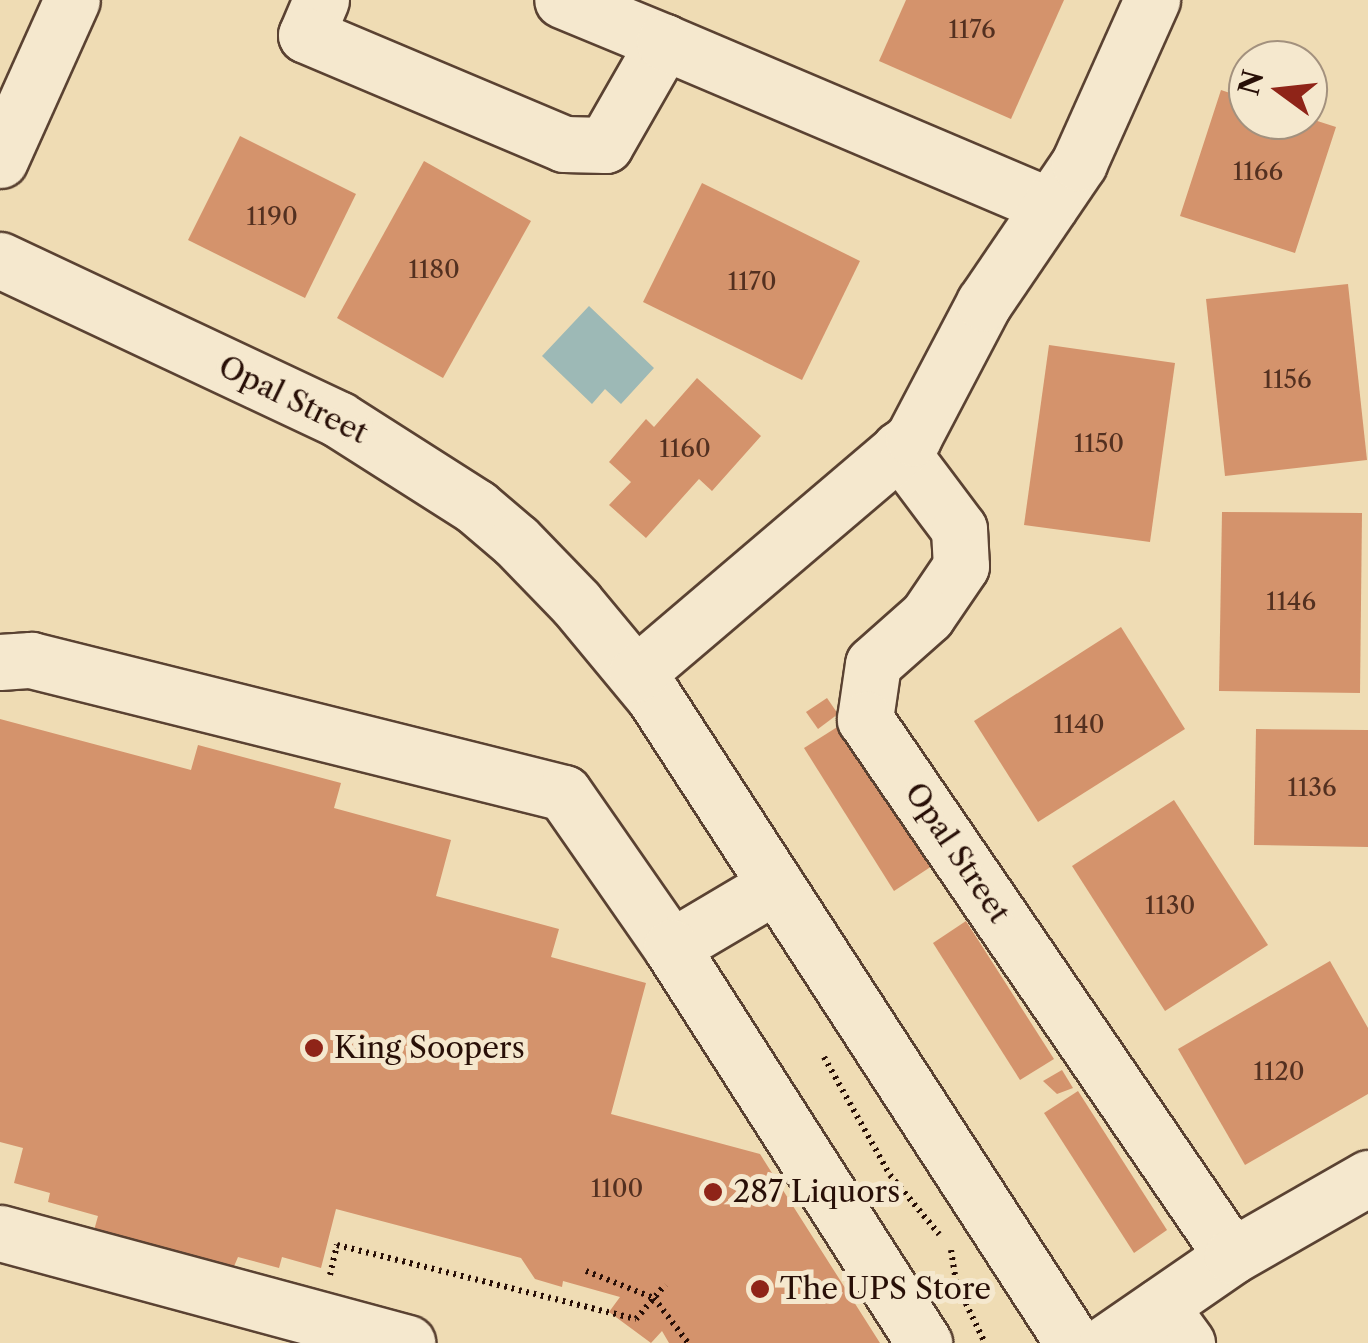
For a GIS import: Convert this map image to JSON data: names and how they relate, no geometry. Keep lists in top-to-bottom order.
{
  "streets": {
    "street": ["Opal Street"]
  },
  "places": ["King Soopers", "287 Liquors", "The UPS Store"],
  "house_numbers": [
    "1176",
    "1166",
    "1190",
    "1180",
    "1170",
    "1156",
    "1150",
    "1160",
    "1146",
    "1140",
    "1136",
    "1130",
    "1120",
    "1100"
  ],
  "north": "left"
}
